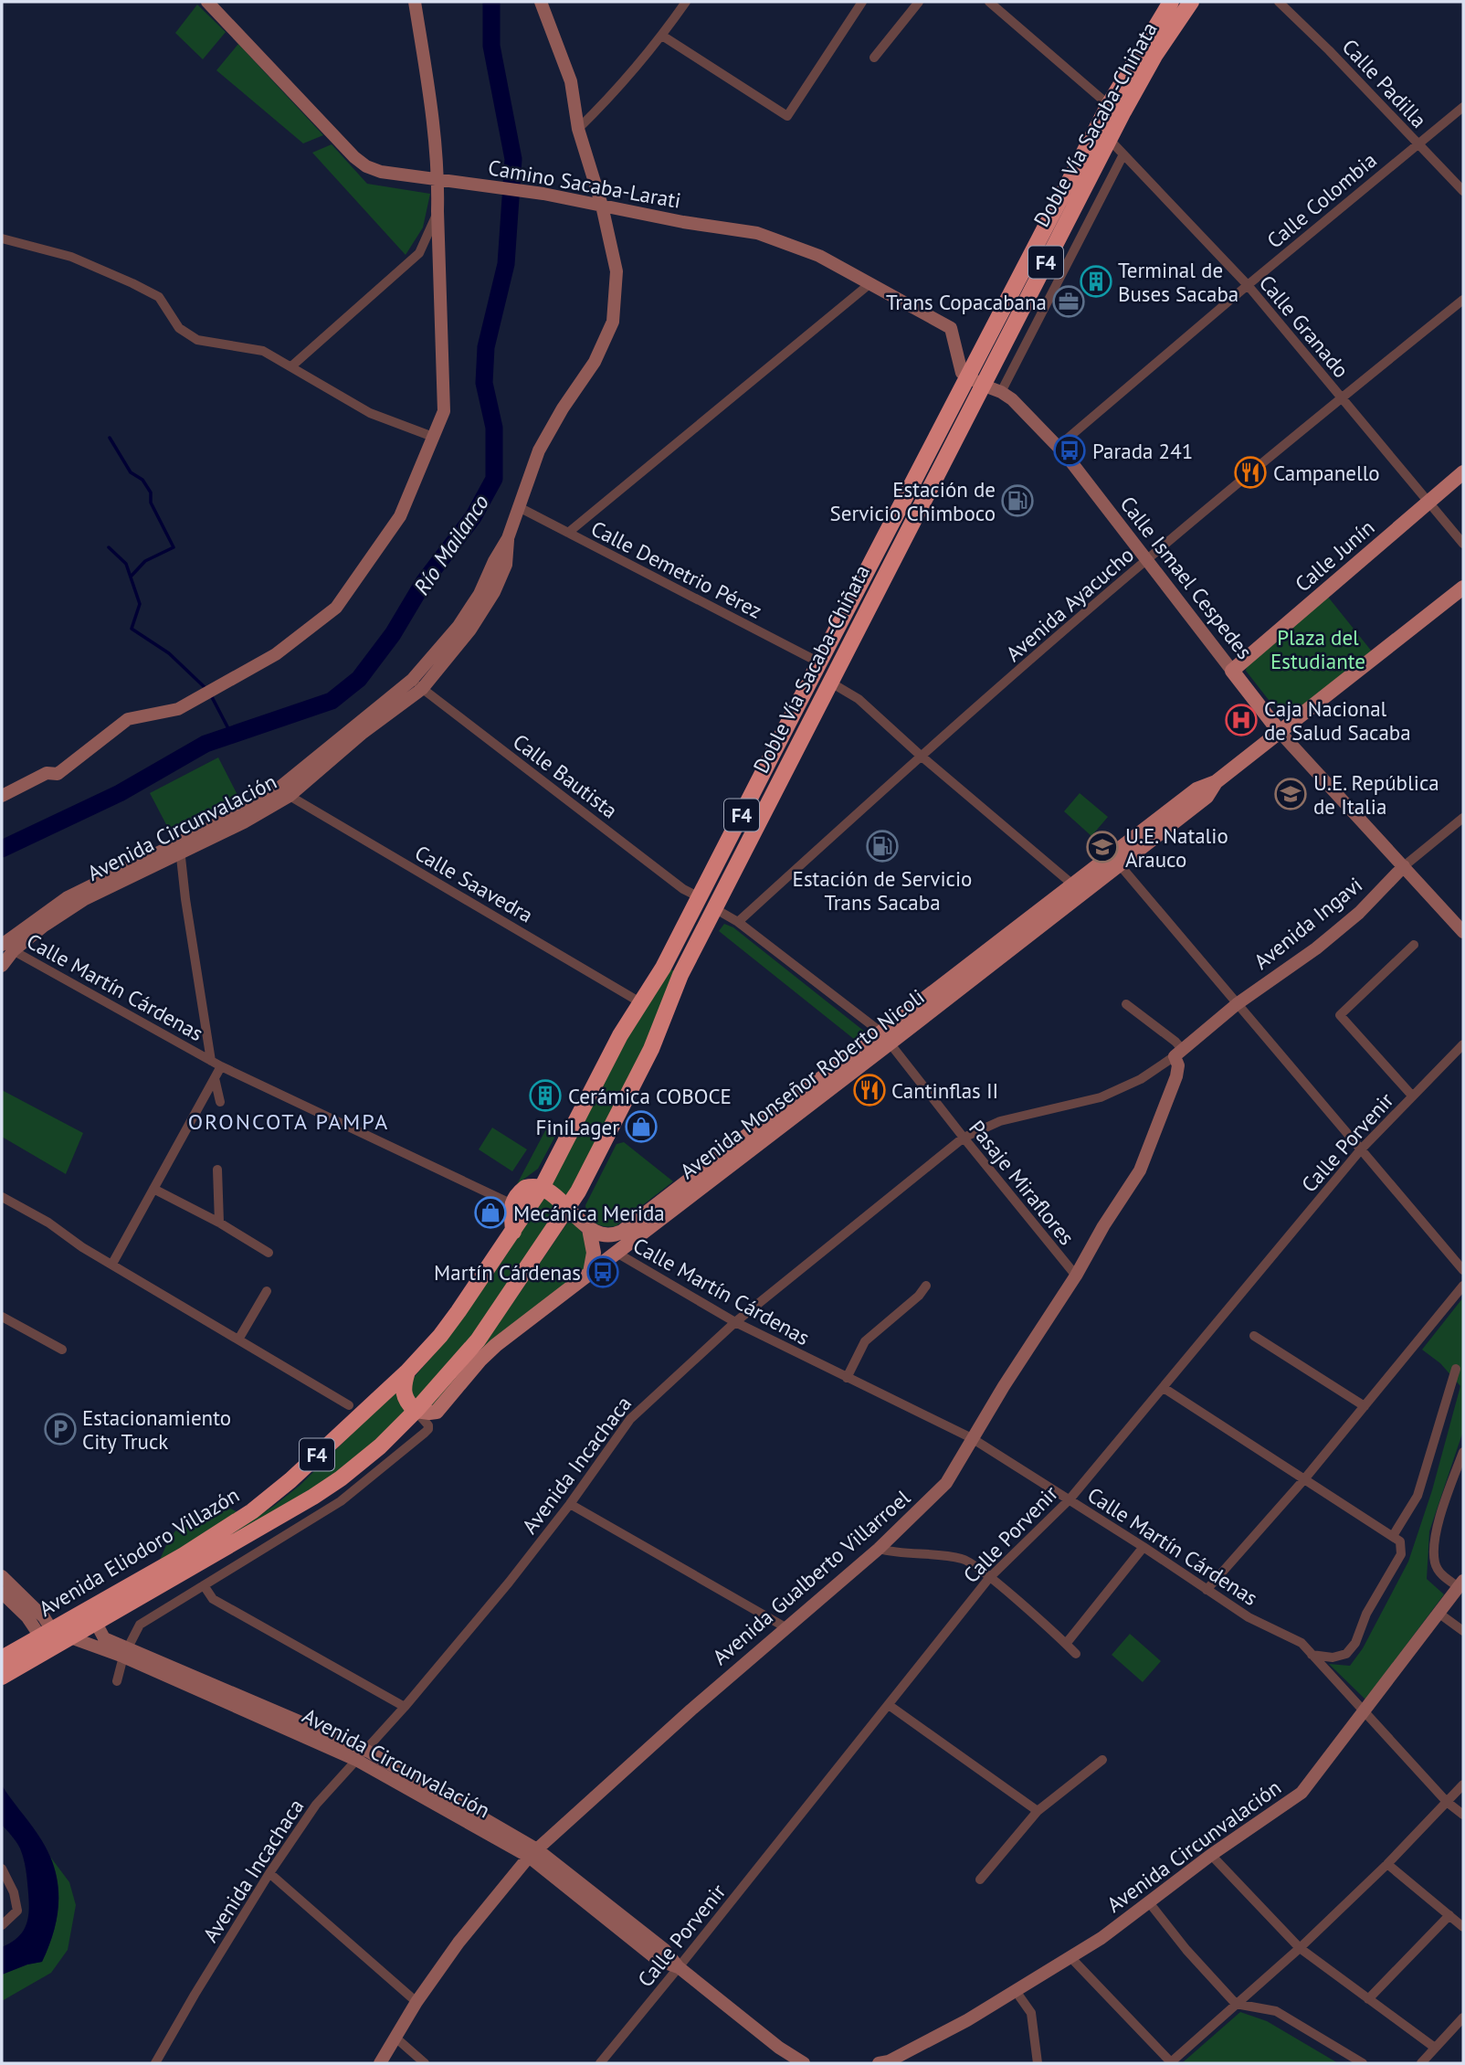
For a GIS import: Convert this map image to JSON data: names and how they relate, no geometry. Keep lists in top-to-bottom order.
{
  "streets": {
    "highway": ["Doble Vía Sacaba-Chiñata", "F4", "Avenida Eliodoro Villazón"],
    "main road": [
      "Camino Sacaba-Larati",
      "Calle Junín",
      "Calle Ismael Cespedes",
      "Avenida Circunvalación",
      "Avenida Ingavi",
      "Avenida Monseñor Roberto Nicoli",
      "Avenida Gualberto Villarroel"
    ],
    "street": [
      "Calle Padilla",
      "Calle Colombia",
      "Calle Granado",
      "Calle Demetrio Pérez",
      "Avenida Ayacucho",
      "Calle Bautista",
      "Calle Saavedra",
      "Calle Martín Cárdenas",
      "Calle Porvenir",
      "Pasaje Miraflores",
      "Avenida Incachaca"
    ]
  },
  "crossings": [
    ["Calle Padilla", "Calle Colombia"],
    ["Doble Vía Sacaba-Chiñata", "Camino Sacaba-Larati"],
    ["Doble Vía Sacaba-Chiñata", "Calle Granado"],
    ["Doble Vía Sacaba-Chiñata", "Calle Demetrio Pérez"],
    ["Doble Vía Sacaba-Chiñata", "Calle Ismael Cespedes"],
    ["Doble Vía Sacaba-Chiñata", "Calle Bautista"],
    ["Doble Vía Sacaba-Chiñata", "Calle Saavedra"],
    ["Doble Vía Sacaba-Chiñata", "Avenida Monseñor Roberto Nicoli"],
    ["Doble Vía Sacaba-Chiñata", "Pasaje Miraflores"],
    ["Doble Vía Sacaba-Chiñata", "Avenida Eliodoro Villazón"],
    ["Camino Sacaba-Larati", "Calle Ismael Cespedes"],
    ["Camino Sacaba-Larati", "Avenida Circunvalación"],
    ["Calle Colombia", "Calle Granado"],
    ["Calle Colombia", "Calle Ismael Cespedes"],
    ["Calle Granado", "Calle Junín"],
    ["Calle Granado", "Avenida Ayacucho"],
    ["Calle Junín", "Calle Ismael Cespedes"],
    ["Calle Demetrio Pérez", "Avenida Circunvalación"],
    ["Calle Ismael Cespedes", "Avenida Ayacucho"],
    ["Calle Ismael Cespedes", "Avenida Ingavi"],
    ["Calle Ismael Cespedes", "Avenida Monseñor Roberto Nicoli"],
    ["Avenida Ayacucho", "Pasaje Miraflores"],
    ["Calle Bautista", "Avenida Circunvalación"],
    ["Avenida Circunvalación", "Calle Saavedra"],
    ["Avenida Circunvalación", "Calle Martín Cárdenas"],
    ["Avenida Circunvalación", "Calle Porvenir"],
    ["Avenida Circunvalación", "Avenida Incachaca"],
    ["Avenida Circunvalación", "Avenida Eliodoro Villazón"],
    ["Avenida Circunvalación", "Avenida Gualberto Villarroel"],
    ["Avenida Ingavi", "Avenida Incachaca"],
    ["Avenida Ingavi", "Avenida Gualberto Villarroel"],
    ["Calle Martín Cárdenas", "Avenida Monseñor Roberto Nicoli"],
    ["Calle Martín Cárdenas", "Calle Porvenir"],
    ["Calle Martín Cárdenas", "Avenida Incachaca"],
    ["Calle Martín Cárdenas", "Avenida Gualberto Villarroel"],
    ["Avenida Monseñor Roberto Nicoli", "Pasaje Miraflores"],
    ["Avenida Monseñor Roberto Nicoli", "Avenida Eliodoro Villazón"],
    ["Pasaje Miraflores", "Avenida Incachaca"],
    ["Pasaje Miraflores", "Avenida Gualberto Villarroel"],
    ["Avenida Incachaca", "Avenida Gualberto Villarroel"]
  ],
  "districts": ["ORONCOTA PAMPA"],
  "water": ["Río Mailanco"],
  "parks": ["Plaza del Estudiante"],
  "places": {
    "building": ["Terminal de Buses Sacaba", "Cerámica COBOCE"],
    "office": ["Trans Copacabana"],
    "bus stop": ["Parada 241", "Martín Cárdenas"],
    "restaurant": ["Campanello", "Cantinflas II"],
    "fuel station": ["Estación de Servicio Chimboco", "Estación de Servicio Trans Sacaba"],
    "hospital": ["Caja Nacional de Salud Sacaba"],
    "school or university": ["U.E. República de Italia", "U.E. Natalio Arauco"],
    "shop": ["FiniLager", "Mecánica Merida"],
    "parking": ["Estacionamiento City Truck"]
  }
}
